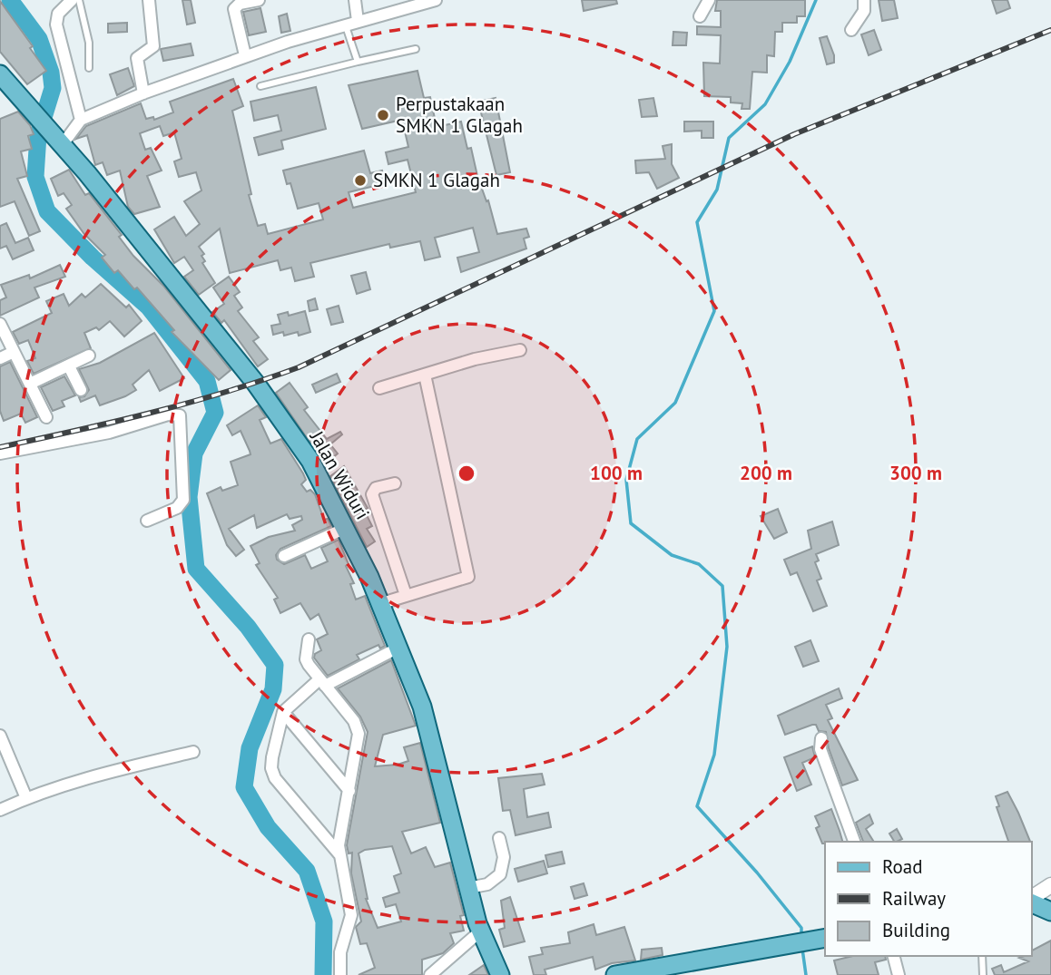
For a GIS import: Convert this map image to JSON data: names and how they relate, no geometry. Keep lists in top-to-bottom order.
{
  "streets": {
    "main road": ["Jalan Widuri"]
  },
  "places": ["Perpustakaan SMKN 1 Glagah", "SMKN 1 Glagah"],
  "legend": ["Road", "Railway", "Building"],
  "rings": ["100 m", "200 m", "300 m"]
}
